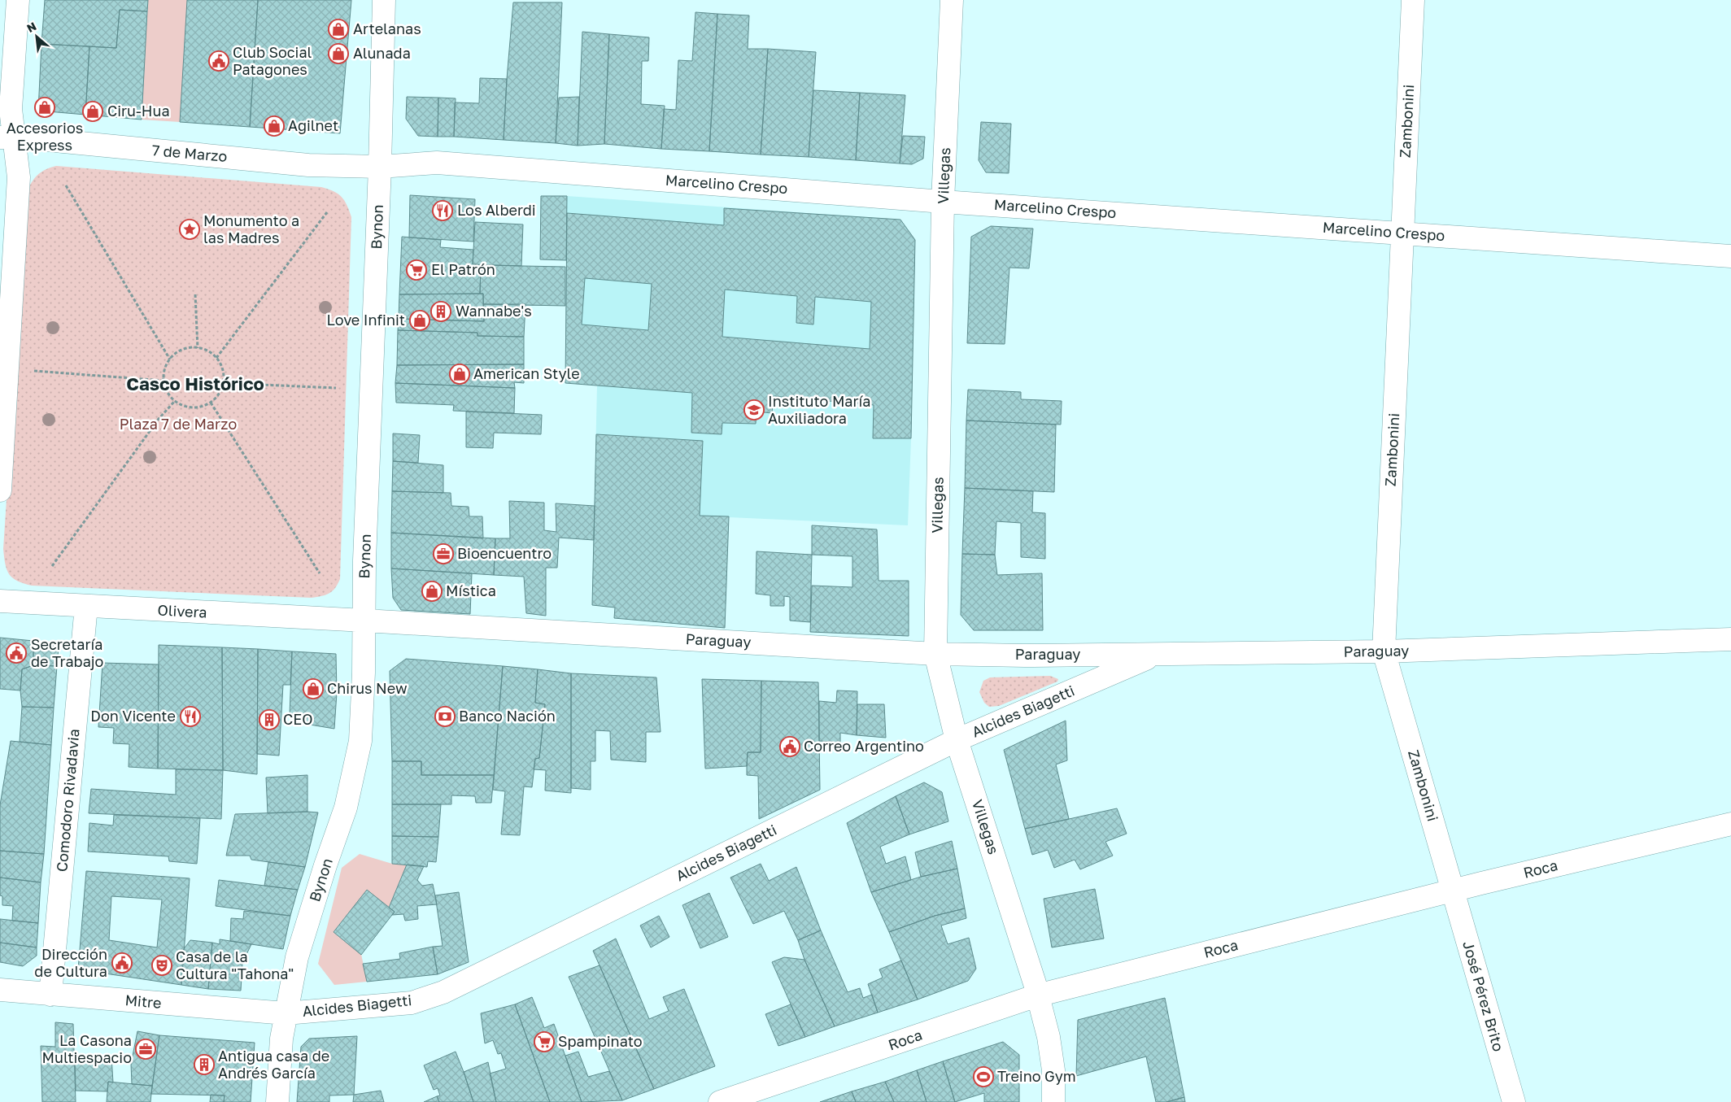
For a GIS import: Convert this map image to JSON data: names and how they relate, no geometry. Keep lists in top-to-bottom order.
{
  "streets": {
    "street": [
      "Zambonini",
      "7 de Marzo",
      "Villegas",
      "Marcelino Crespo",
      "Bynon",
      "Olivera",
      "Paraguay",
      "Alcides Biagetti",
      "Comodoro Rivadavia",
      "Roca",
      "José Pérez Brito",
      "Mitre"
    ]
  },
  "crossings": [
    ["Zambonini", "Marcelino Crespo"],
    ["Zambonini", "Paraguay"],
    ["Zambonini", "Roca"],
    ["Zambonini", "José Pérez Brito"],
    ["7 de Marzo", "Marcelino Crespo"],
    ["7 de Marzo", "Bynon"],
    ["Villegas", "Marcelino Crespo"],
    ["Villegas", "Paraguay"],
    ["Villegas", "Alcides Biagetti"],
    ["Villegas", "Roca"],
    ["Marcelino Crespo", "Bynon"],
    ["Bynon", "Olivera"],
    ["Bynon", "Paraguay"],
    ["Bynon", "Alcides Biagetti"],
    ["Bynon", "Mitre"],
    ["Olivera", "Paraguay"],
    ["Olivera", "Comodoro Rivadavia"],
    ["Paraguay", "Alcides Biagetti"],
    ["Alcides Biagetti", "Mitre"],
    ["Comodoro Rivadavia", "Mitre"],
    ["Roca", "José Pérez Brito"]
  ],
  "districts": ["Casco Histórico"],
  "parks": ["Plaza 7 de Marzo"],
  "places": {
    "shop": [
      "Artelanas",
      "Alunada",
      "Accesorios Express",
      "Ciru-Hua",
      "Agilnet",
      "Love Infinit",
      "American Style",
      "Mística",
      "Chirus New"
    ],
    "public building": [
      "Club Social Patagones",
      "Secretaría de Trabajo",
      "Correo Argentino",
      "Dirección de Cultura"
    ],
    "restaurant": ["Los Alberdi", "Don Vicente"],
    "place": ["Monumento a las Madres"],
    "supermarket": ["El Patrón", "Spampinato"],
    "building": ["Wannabe's", "CEO", "Antigua casa de Andrés García"],
    "school or university": ["Instituto María Auxiliadora"],
    "office": ["Bioencuentro", "La Casona Multiespacio"],
    "bank": ["Banco Nación"],
    "theatre": ["Casa de la Cultura \"Tahona\""],
    "sports": ["Treino Gym"]
  },
  "north": "top left"
}
